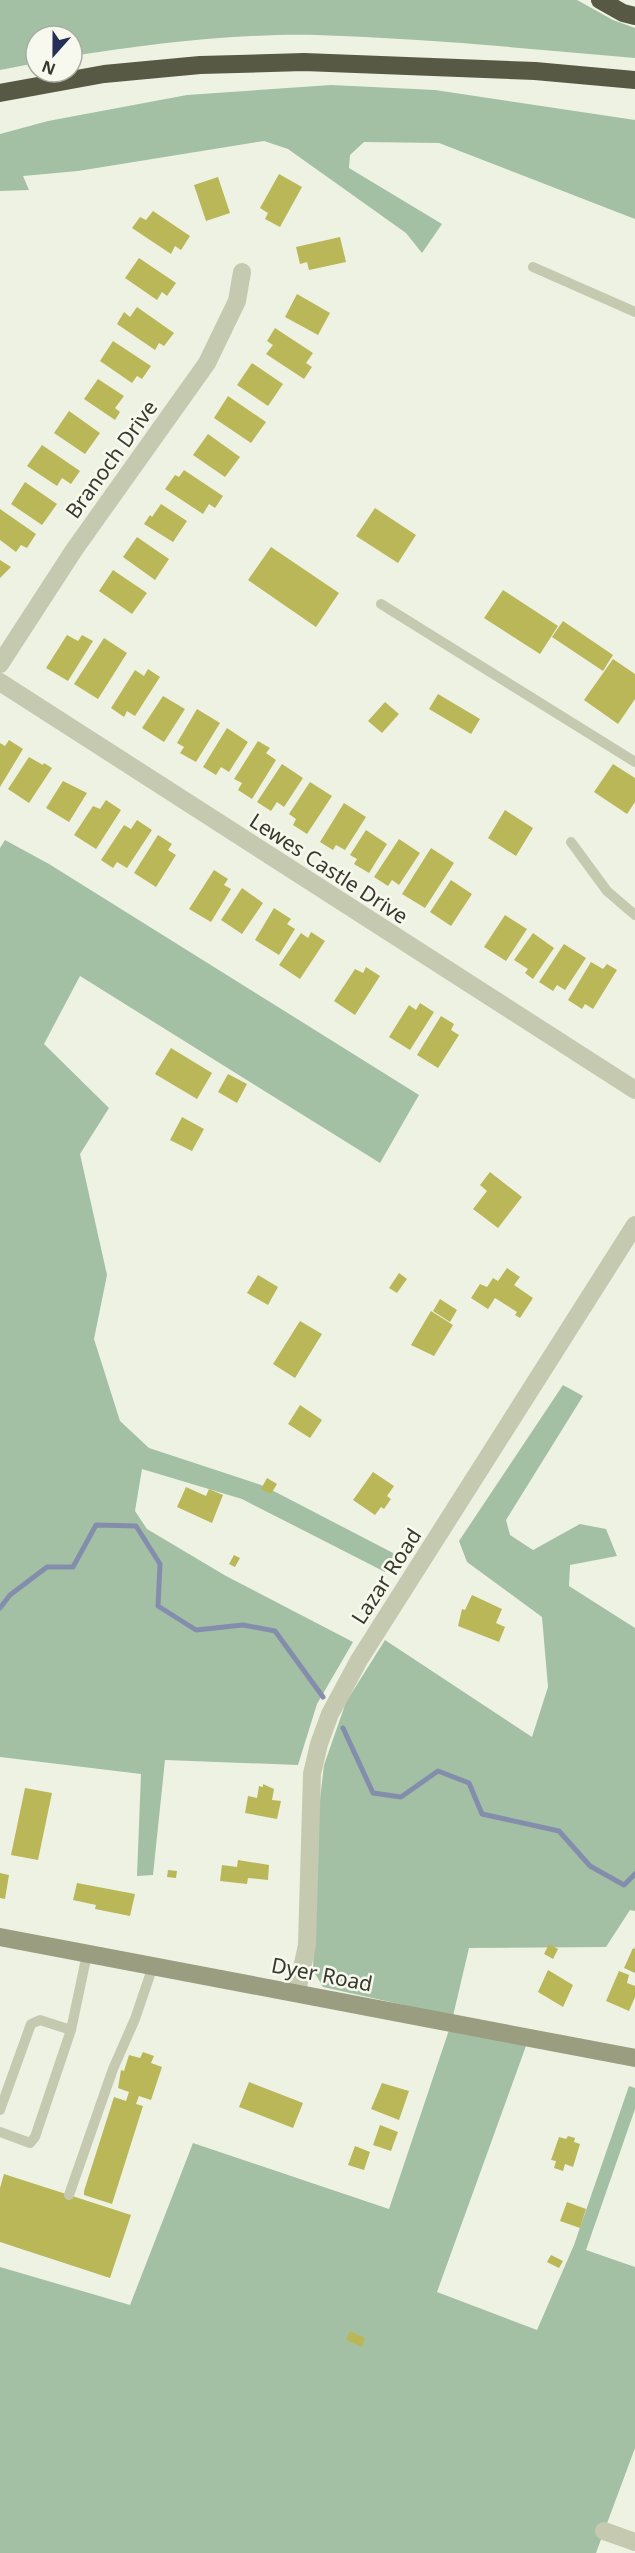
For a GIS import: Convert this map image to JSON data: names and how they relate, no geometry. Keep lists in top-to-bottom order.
{
  "streets": {
    "street": [
      "Branoch Drive",
      "Lewes Castle Drive",
      "Lazar Road",
      "Dyer Road"
    ]
  },
  "crossings": [
    ["Lazar Road", "Dyer Road"]
  ],
  "north": "bottom"
}
